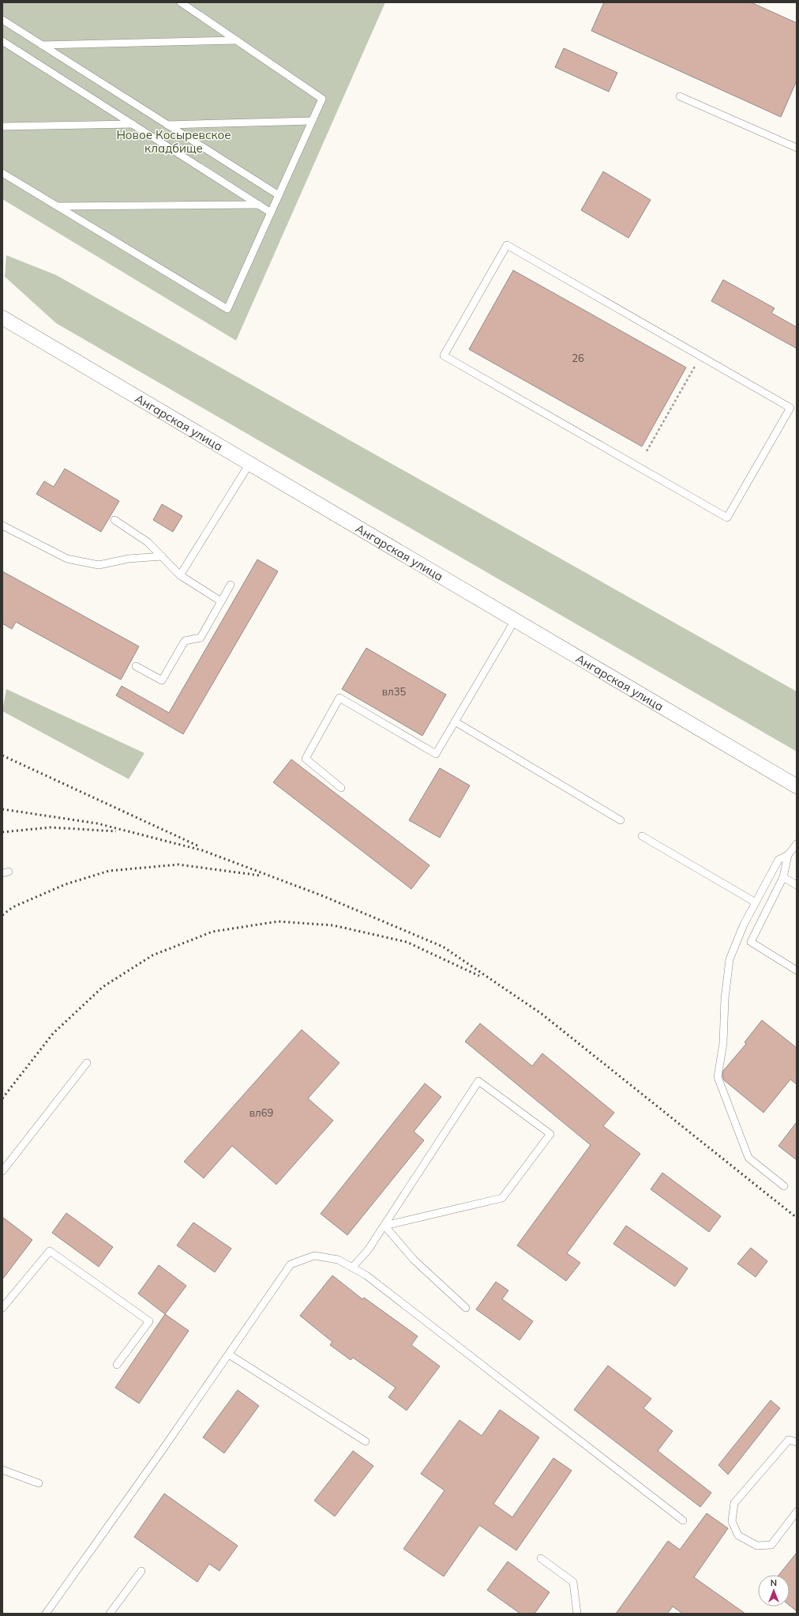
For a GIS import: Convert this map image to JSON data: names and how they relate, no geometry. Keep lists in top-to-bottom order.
{
  "streets": {
    "street": ["Ангарская улица"]
  },
  "parks": ["Новое Косыревское кладбище"],
  "house_numbers": ["26", "вл35", "вл69"],
  "north": "top"
}
